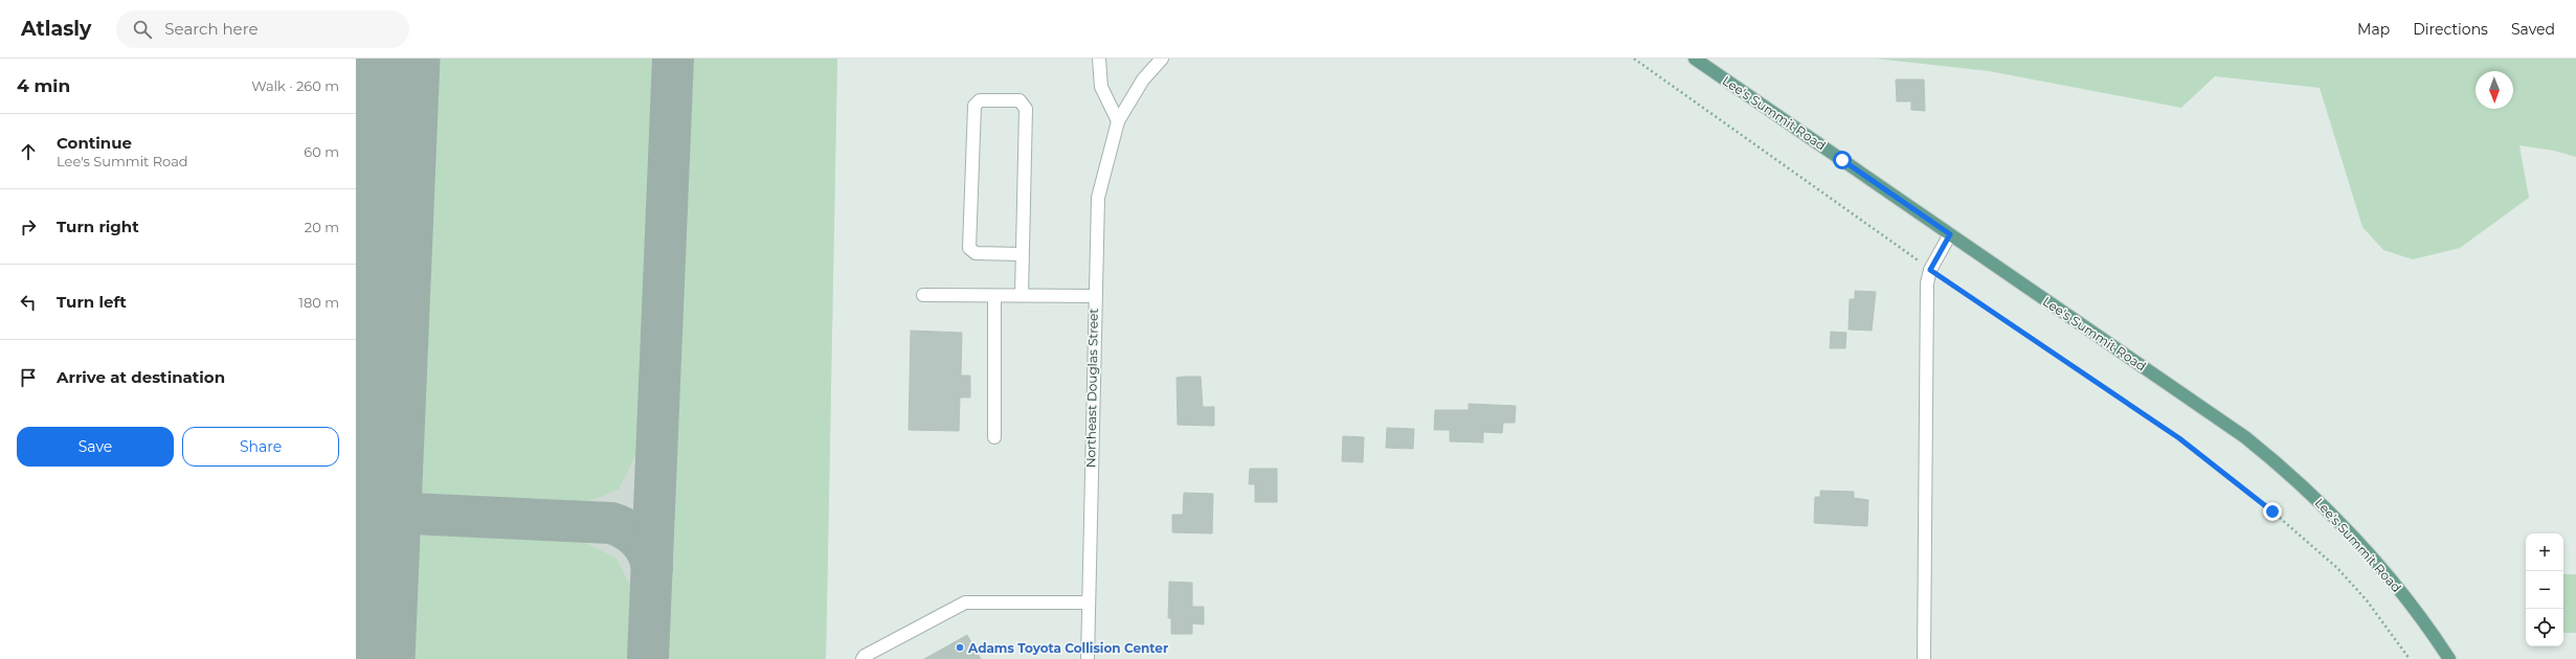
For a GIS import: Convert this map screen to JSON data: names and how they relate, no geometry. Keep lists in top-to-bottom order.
{
  "streets": {
    "main road": ["Lee's Summit Road"],
    "street": ["Northeast Douglas Street"]
  },
  "places": ["Adams Toyota Collision Center"],
  "north": "bottom",
  "page": {
    "header": "Atlasly",
    "search": "Search here",
    "nav": ["Map", "Directions", "Saved"],
    "heading": ["4 min", "Walk · 260 m"],
    "list": [
      ["Continue", "Lee's Summit Road", "60 m"],
      ["Turn right", "20 m"],
      ["Turn left", "180 m"],
      "Arrive at destination"
    ],
    "buttons": ["Save", "Share"],
    "map_buttons": ["+", "−"]
  }
}
